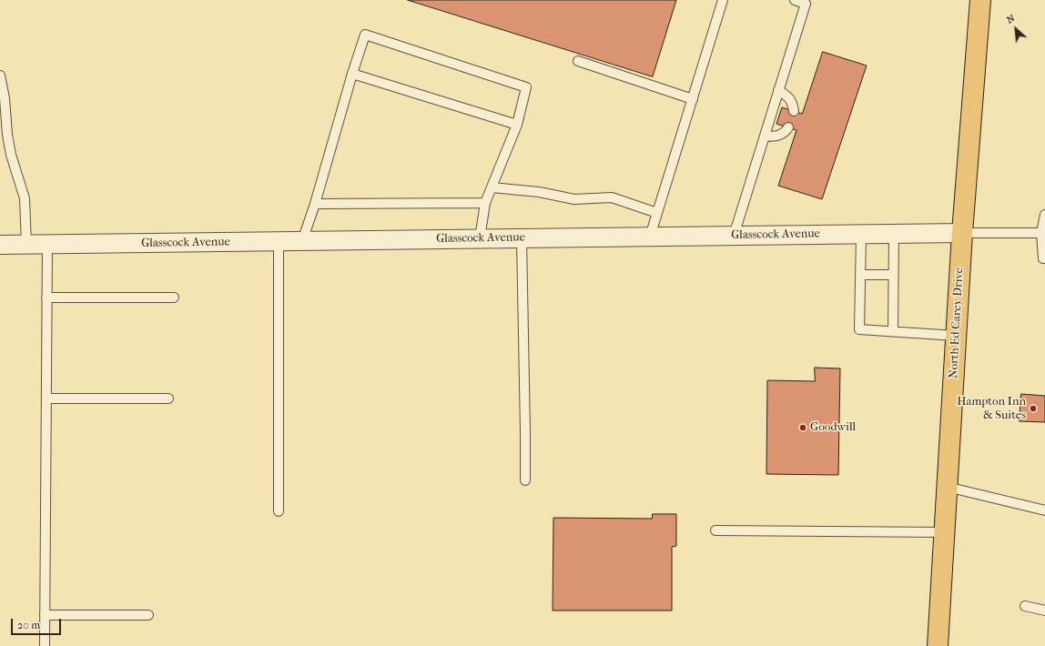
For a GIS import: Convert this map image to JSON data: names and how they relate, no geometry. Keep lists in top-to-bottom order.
{
  "streets": {
    "main road": ["North Ed Carey Drive"],
    "street": ["Glasscock Avenue"]
  },
  "crossings": [
    ["Glasscock Avenue", "North Ed Carey Drive"]
  ],
  "places": ["Hampton Inn & Suites", "Goodwill"],
  "scale_bar": "20 m",
  "north": "top left"
}
